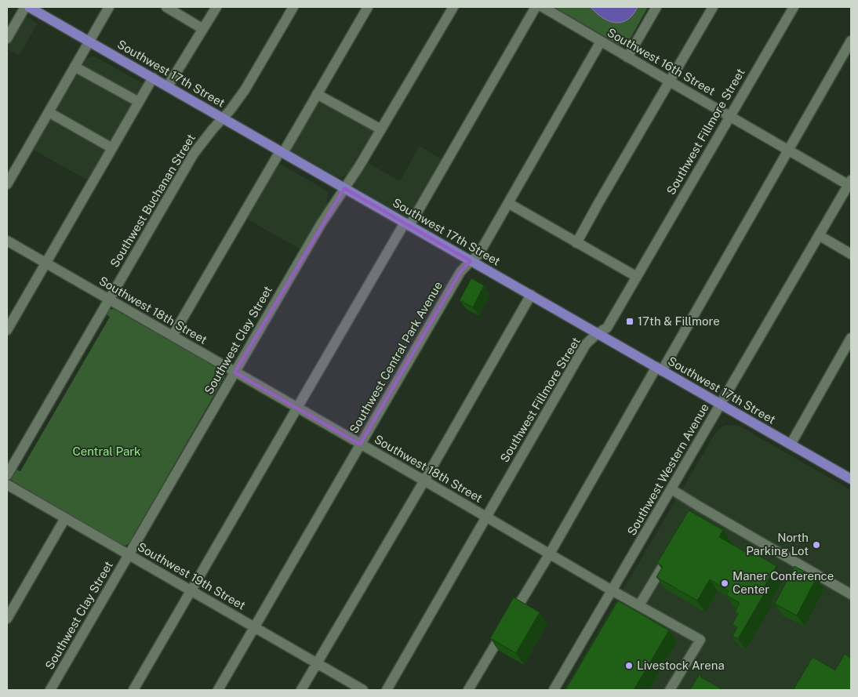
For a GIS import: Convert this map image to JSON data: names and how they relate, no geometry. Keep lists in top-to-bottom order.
{
  "streets": {
    "main road": ["Southwest 17th Street"],
    "street": [
      "Southwest 16th Street",
      "Southwest Fillmore Street",
      "Southwest Buchanan Street",
      "Southwest 18th Street",
      "Southwest Clay Street",
      "Southwest Central Park Avenue",
      "Southwest Western Avenue",
      "Southwest 19th Street"
    ]
  },
  "crossings": [
    ["Southwest 16th Street", "Southwest Fillmore Street"],
    ["Southwest 16th Street", "Southwest Central Park Avenue"],
    ["Southwest 16th Street", "Southwest Western Avenue"],
    ["Southwest 17th Street", "Southwest Fillmore Street"],
    ["Southwest 17th Street", "Southwest Buchanan Street"],
    ["Southwest 17th Street", "Southwest Clay Street"],
    ["Southwest 17th Street", "Southwest Central Park Avenue"],
    ["Southwest 17th Street", "Southwest Western Avenue"],
    ["Southwest Fillmore Street", "Southwest 18th Street"],
    ["Southwest Buchanan Street", "Southwest 18th Street"],
    ["Southwest 18th Street", "Southwest Clay Street"],
    ["Southwest 18th Street", "Southwest Central Park Avenue"],
    ["Southwest 18th Street", "Southwest Western Avenue"],
    ["Southwest Clay Street", "Southwest 19th Street"],
    ["Southwest Central Park Avenue", "Southwest 19th Street"]
  ],
  "parks": ["Central Park"],
  "places": {
    "transit": ["17th & Fillmore"],
    "other": ["North Parking Lot", "Maner Conference Center", "Livestock Arena"]
  }
}
